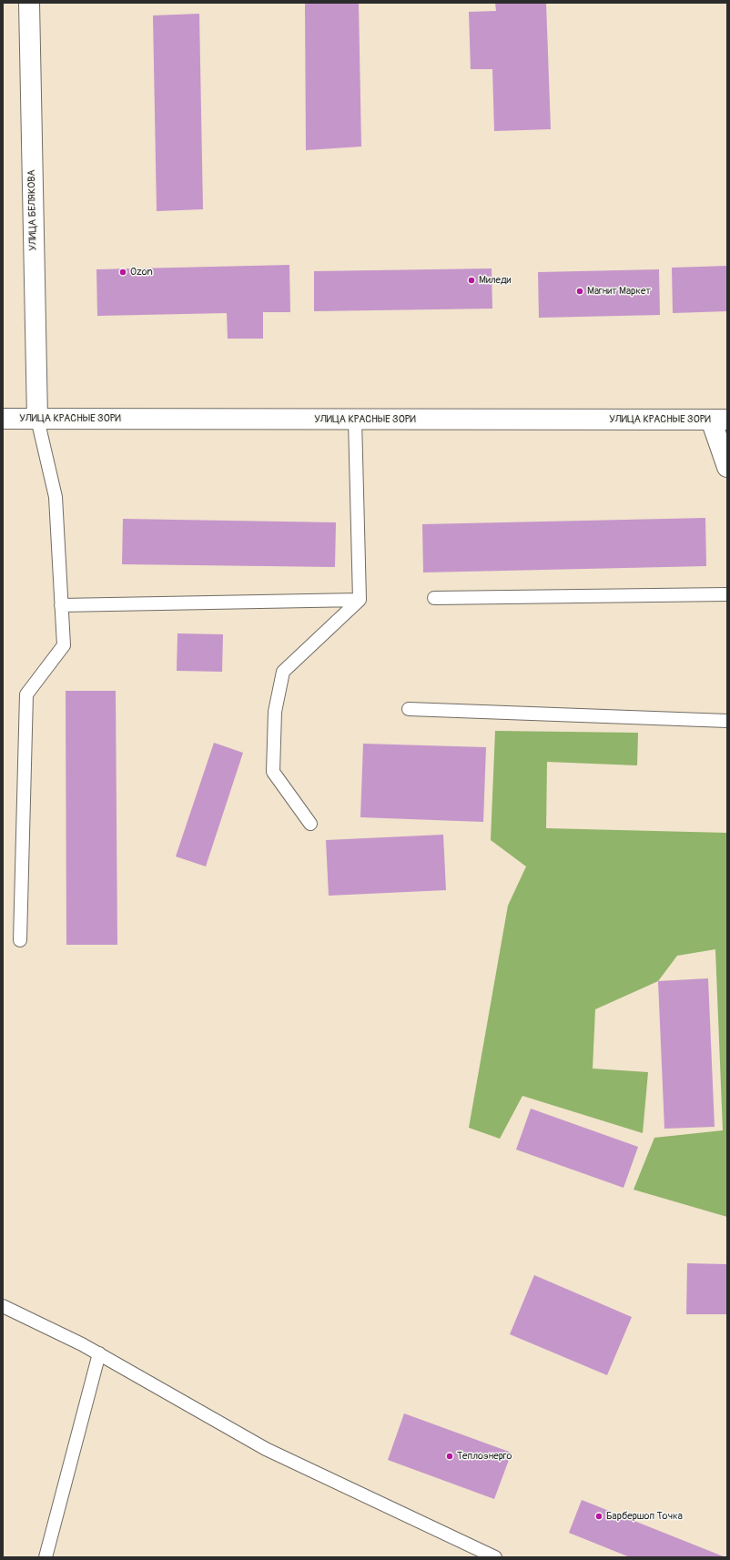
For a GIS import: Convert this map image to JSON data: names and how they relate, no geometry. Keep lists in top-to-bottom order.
{
  "streets": {
    "main road": ["УЛИЦА БЕЛЯКОВА", "УЛИЦА КРАСНЫЕ ЗОРИ"]
  },
  "crossings": [
    ["УЛИЦА БЕЛЯКОВА", "УЛИЦА КРАСНЫЕ ЗОРИ"]
  ],
  "places": [
    "Ozon",
    "Миледи",
    "Магнит Маркет",
    "Теплоэнерго",
    "Барбершоп Точка"
  ]
}
